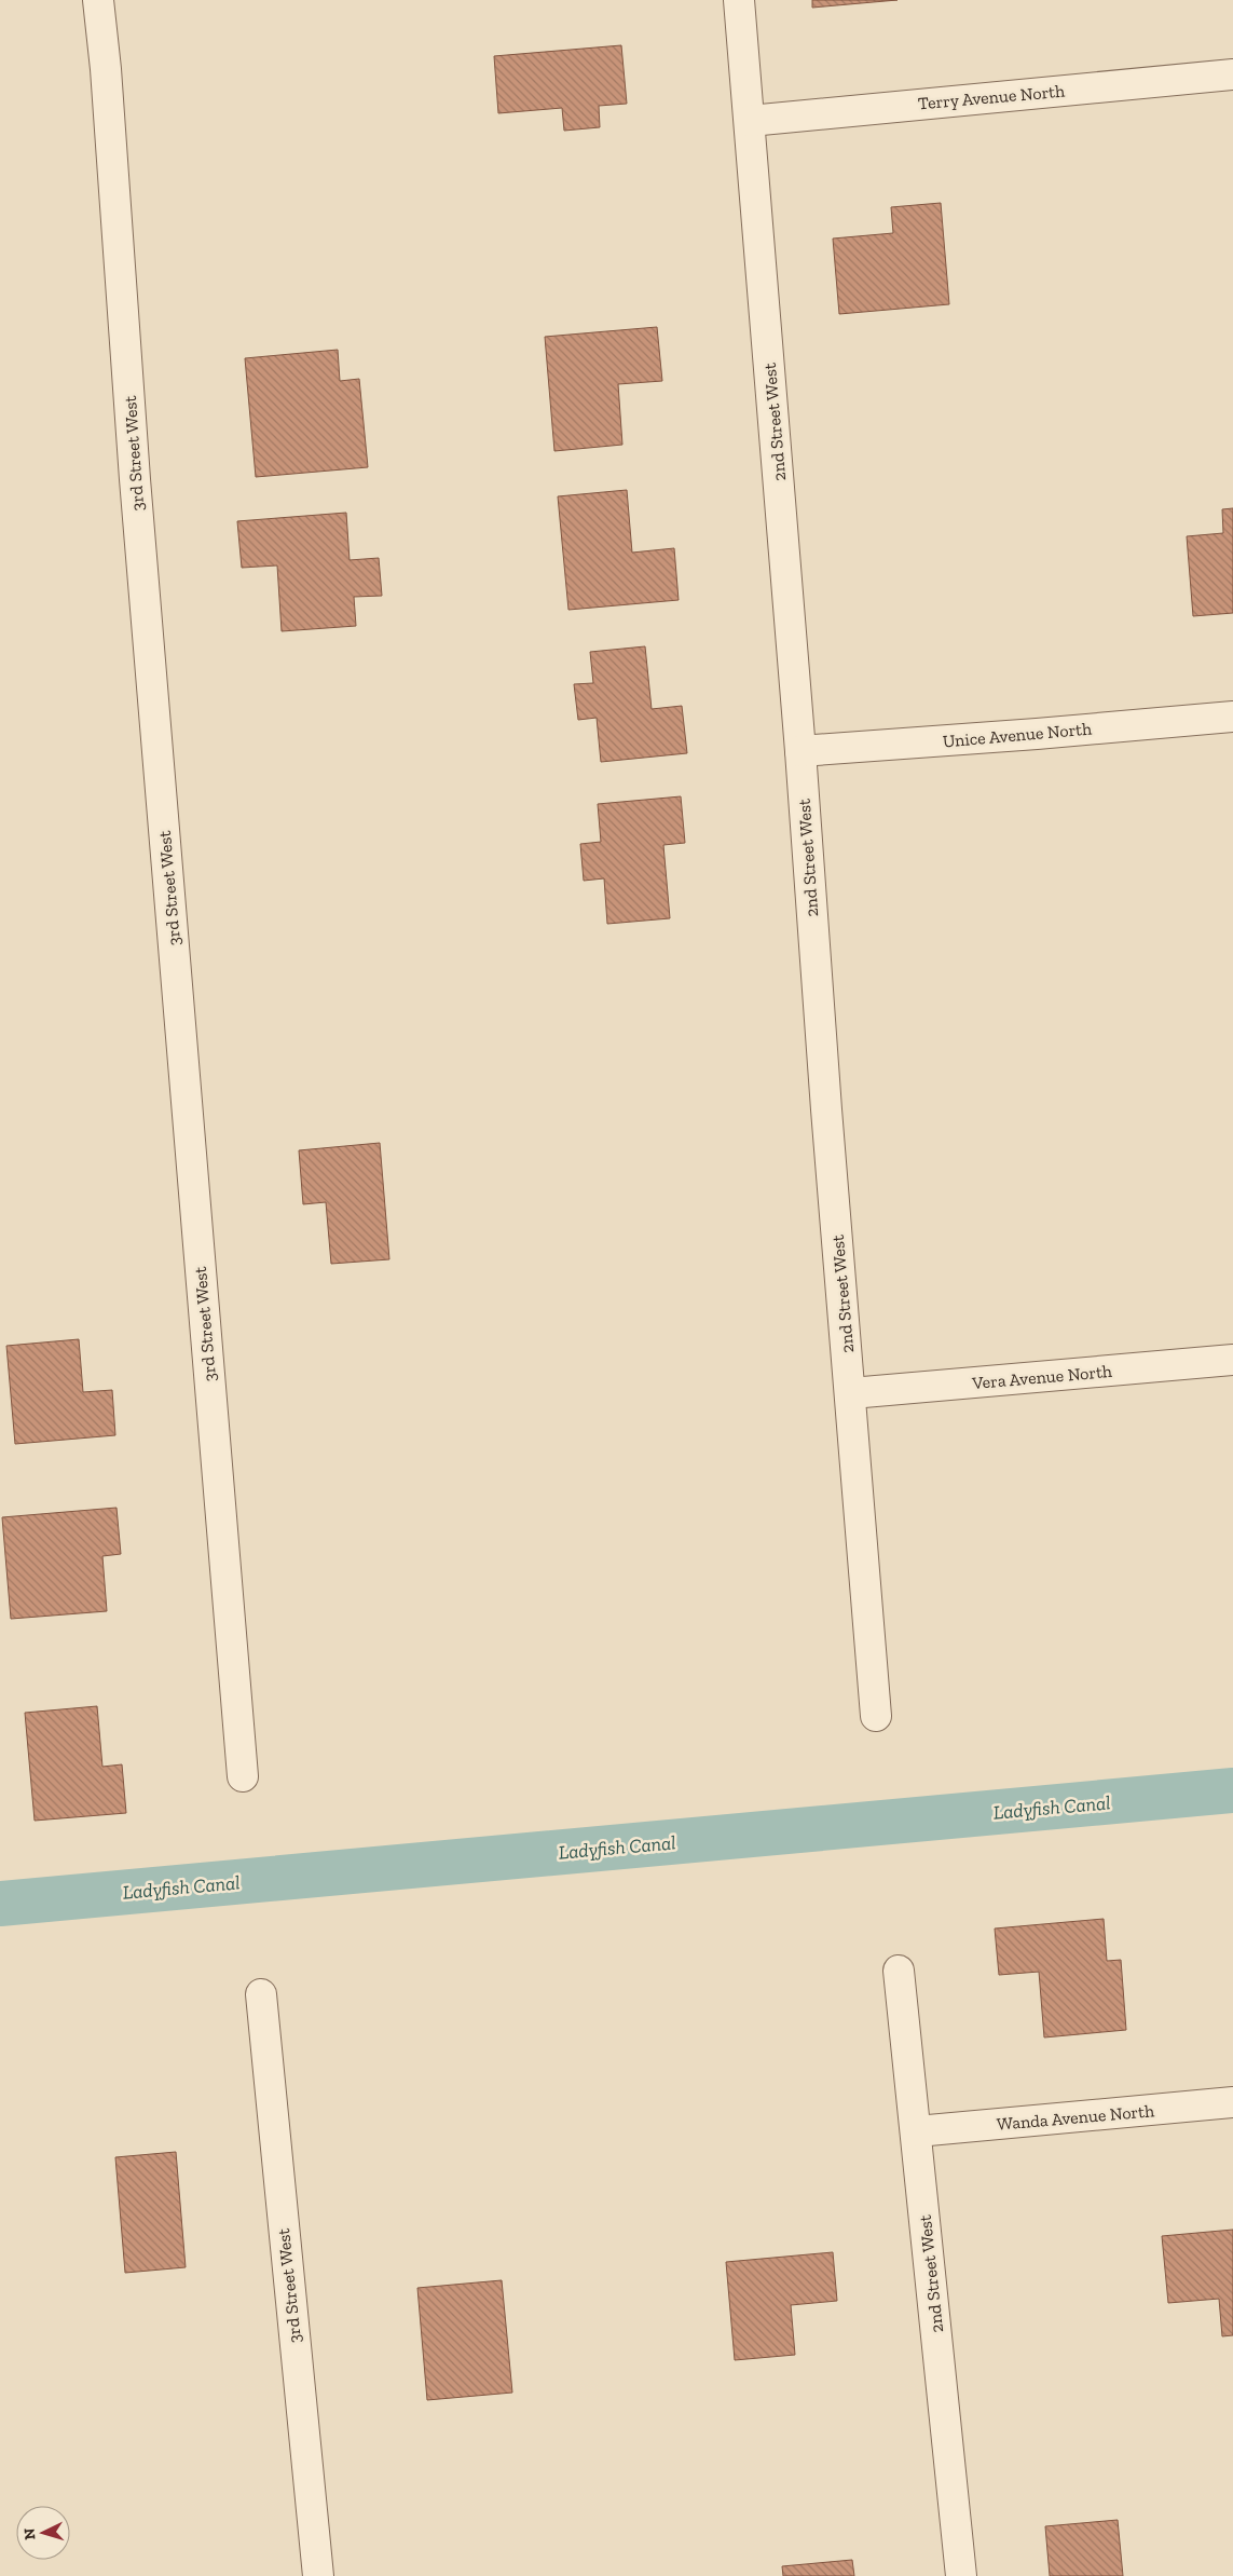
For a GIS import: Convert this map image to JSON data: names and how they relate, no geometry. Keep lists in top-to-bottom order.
{
  "streets": {
    "street": [
      "Terry Avenue North",
      "2nd Street West",
      "3rd Street West",
      "Unice Avenue North",
      "Vera Avenue North",
      "Wanda Avenue North"
    ]
  },
  "crossings": [
    ["Terry Avenue North", "2nd Street West"],
    ["2nd Street West", "Unice Avenue North"],
    ["2nd Street West", "Vera Avenue North"],
    ["2nd Street West", "Wanda Avenue North"]
  ],
  "water": ["Ladyfish Canal"],
  "north": "left"
}
